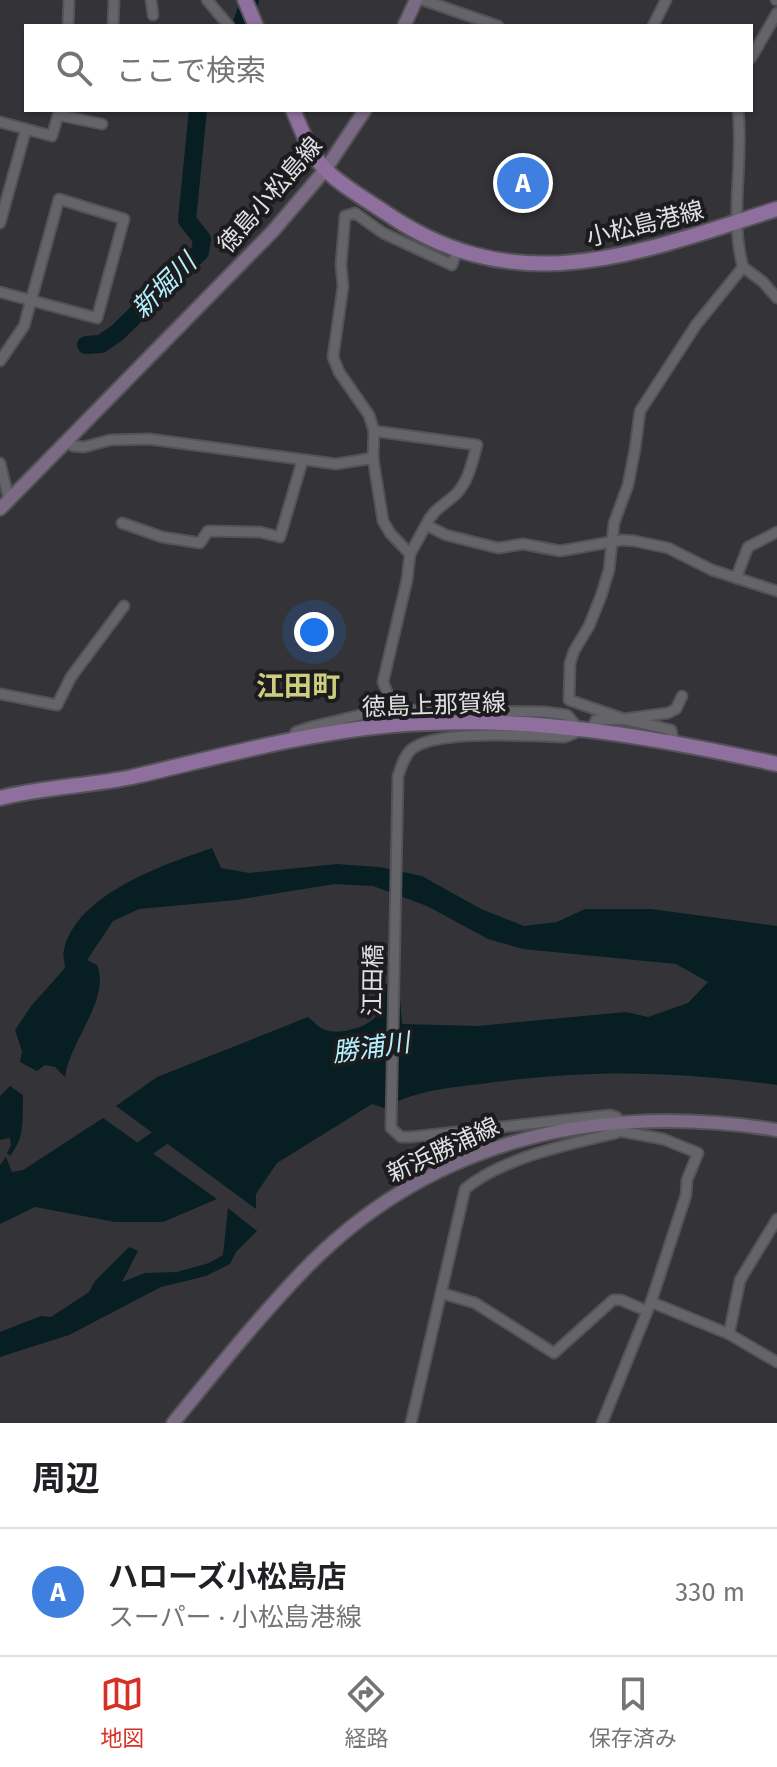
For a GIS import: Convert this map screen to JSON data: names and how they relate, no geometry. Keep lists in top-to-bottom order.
{
  "streets": {
    "main road": [
      "徳島小松島線",
      "小松島港線",
      "徳島上那賀線",
      "新浜勝浦線"
    ],
    "street": ["江田橋"]
  },
  "crossings": [
    ["徳島小松島線", "小松島港線"],
    ["徳島上那賀線", "江田橋"],
    ["江田橋", "新浜勝浦線"]
  ],
  "districts": ["江田町"],
  "water": ["新堀川", "勝浦川"],
  "page": {
    "search": "ここで検索",
    "pins": "A",
    "heading": "周辺",
    "list": [
      {
        "mark": "A",
        "name": "ハローズ小松島店",
        "note": "スーパー · 小松島港線",
        "value": "330 m"
      }
    ],
    "nav": ["地図", "経路", "保存済み"]
  }
}
